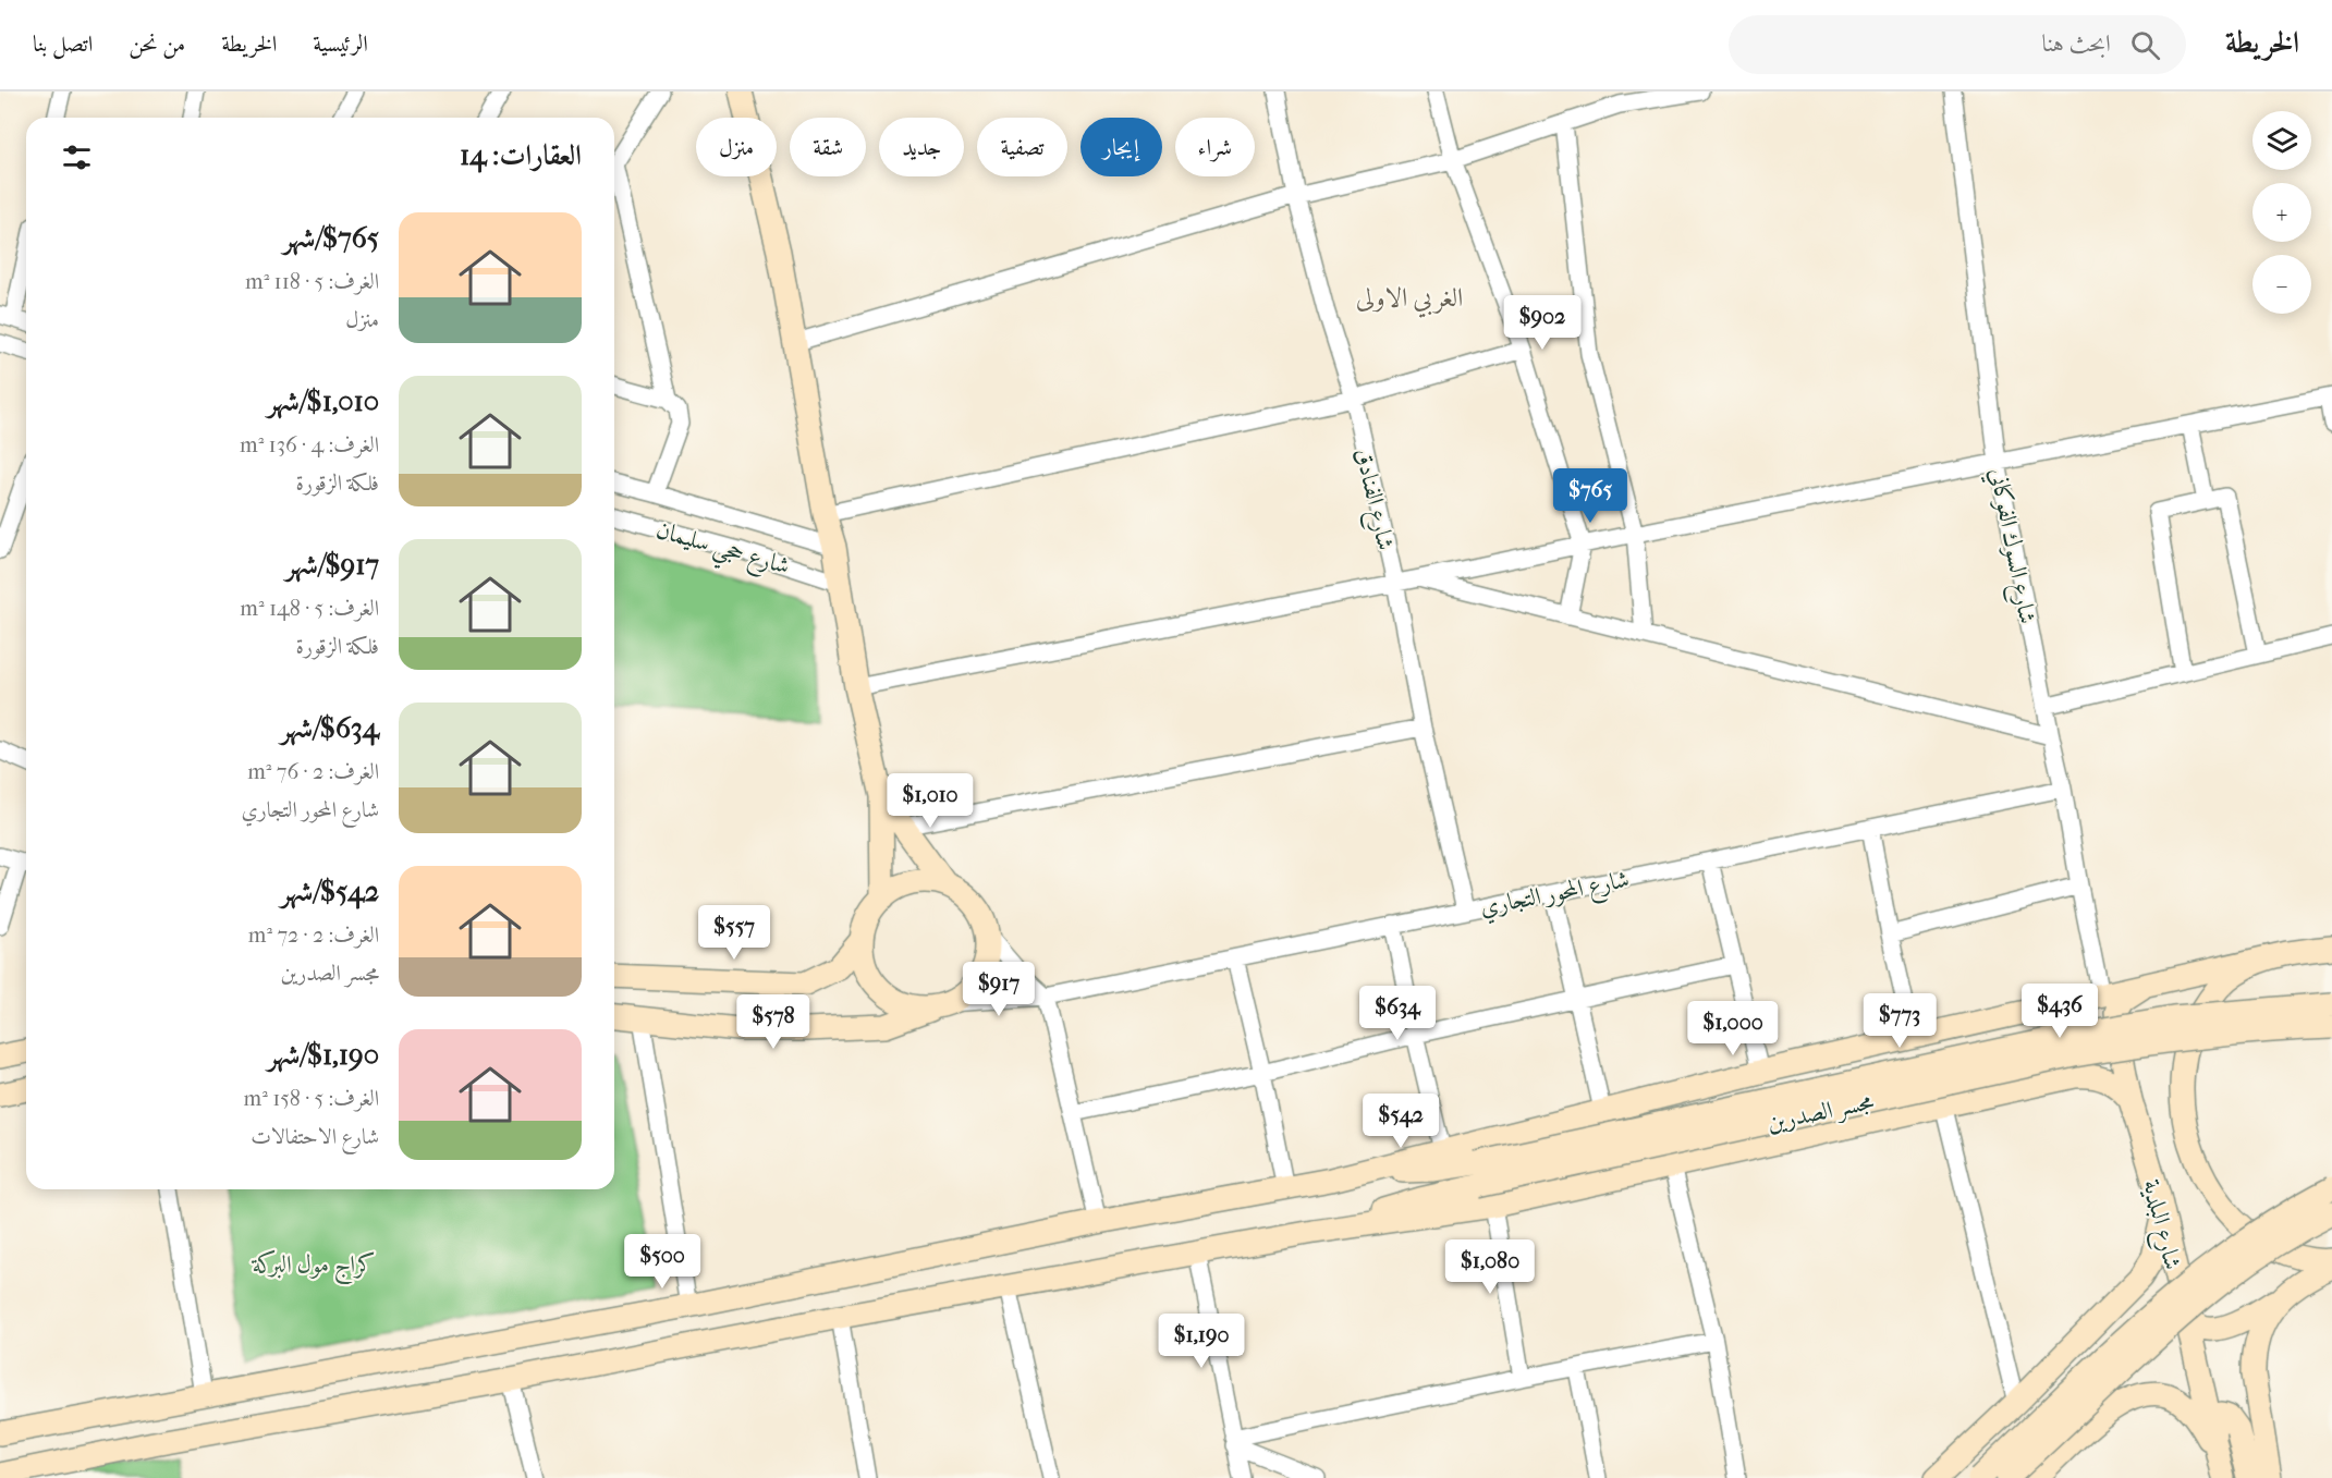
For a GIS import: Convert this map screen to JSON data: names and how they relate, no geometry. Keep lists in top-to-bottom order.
{
  "streets": {
    "main road": ["مجسر الصدرين", "شارع البلدية"],
    "street": [
      "شارع الفنادق",
      "شارع السوك الفوكاني",
      "شارع حجي سليمان",
      "شارع المحور التجاري"
    ]
  },
  "crossings": [
    ["شارع الفنادق", "شارع المحور التجاري"],
    ["شارع السوك الفوكاني", "شارع المحور التجاري"]
  ],
  "districts": ["الغربي الاولى"],
  "parks": ["كراج مول البركة"],
  "page": {
    "header": "الخريطة",
    "search": "ابحث هنا",
    "nav": [
      "الرئيسية",
      "الخريطة",
      "من نحن",
      "اتصل بنا"
    ],
    "map_buttons": ["+", "−"],
    "chip": [
      "شراء",
      "إيجار",
      "تصفية",
      "جديد",
      "شقة",
      "منزل"
    ],
    "heading": "العقارات: 14",
    "list": [
      {
        "name": "$765/شهر",
        "note": "الغرف: 5 · 118 m² · منزل"
      },
      {
        "name": "$1,010/شهر",
        "note": "الغرف: 4 · 136 m² · فلكة الزقورة"
      },
      {
        "name": "$917/شهر",
        "note": "الغرف: 5 · 148 m² · فلكة الزقورة"
      },
      {
        "name": "$634/شهر",
        "note": "الغرف: 2 · 76 m² · شارع المحور التجاري"
      },
      {
        "name": "$542/شهر",
        "note": "الغرف: 2 · 72 m² · مجسر الصدرين"
      },
      {
        "name": "$1,190/شهر",
        "note": "الغرف: 5 · 158 m² · شارع الاحتفالات"
      }
    ],
    "price": [
      "$902",
      "$765",
      "$1,010",
      "$557",
      "$917",
      "$436",
      "$634",
      "$773",
      "$578",
      "$1,000",
      "$542",
      "$500",
      "$1,080",
      "$1,190"
    ]
  }
}
